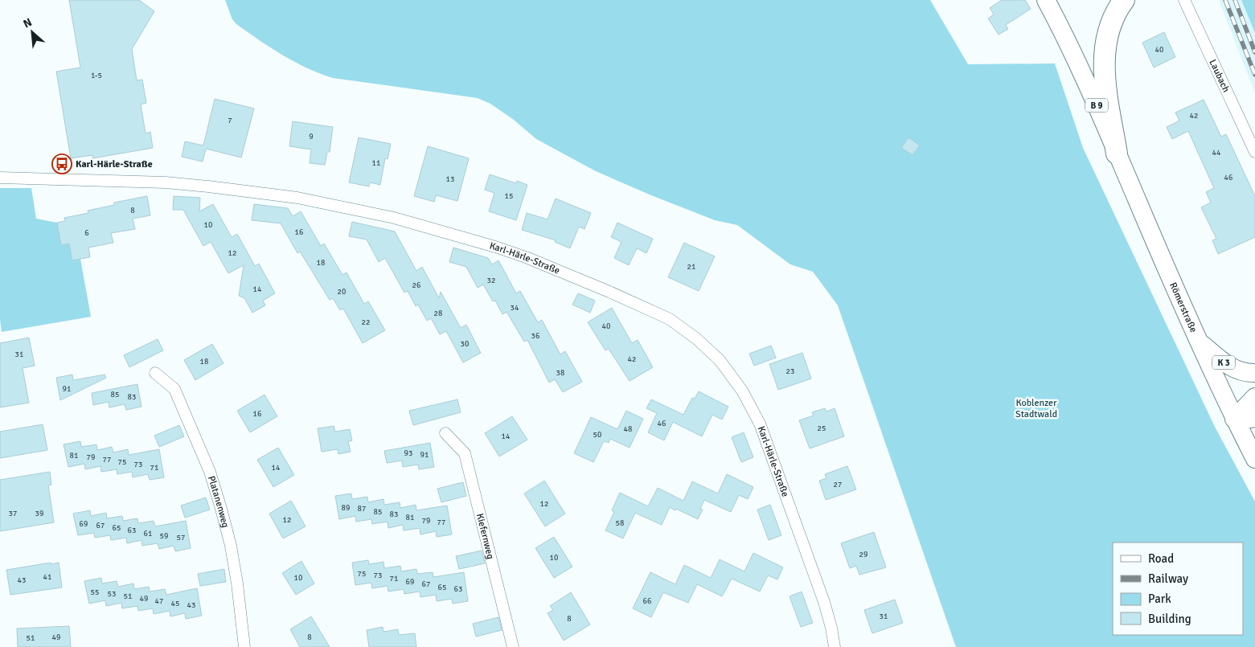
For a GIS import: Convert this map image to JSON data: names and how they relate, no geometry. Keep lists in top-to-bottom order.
{
  "streets": {
    "main road": ["B 9", "Römerstraße", "K 3"],
    "street": [
      "Laubach",
      "Karl-Härle-Straße",
      "Platanenweg",
      "Kiefernweg"
    ]
  },
  "crossings": [
    ["B 9", "Römerstraße"],
    ["Römerstraße", "K 3"]
  ],
  "parks": ["Koblenzer Stadtwald"],
  "places": {
    "bus stop": ["Karl-Härle-Straße"]
  },
  "house_numbers": [
    "40",
    "1-5",
    "42",
    "7",
    "9",
    "44",
    "11",
    "46",
    "13",
    "15",
    "8",
    "10",
    "16",
    "6",
    "12",
    "18",
    "21",
    "32",
    "26",
    "14",
    "20",
    "34",
    "28",
    "22",
    "40",
    "36",
    "30",
    "31",
    "42",
    "18",
    "23",
    "38",
    "91",
    "85",
    "83",
    "16",
    "46",
    "25",
    "48",
    "50",
    "14",
    "93",
    "91",
    "81",
    "79",
    "77",
    "75",
    "73",
    "71",
    "14",
    "27",
    "12",
    "89",
    "87",
    "85",
    "37",
    "39",
    "83",
    "81",
    "12",
    "79",
    "77",
    "58",
    "69",
    "67",
    "65",
    "63",
    "61",
    "59",
    "57",
    "29",
    "10",
    "75",
    "73",
    "41",
    "10",
    "71",
    "43",
    "69",
    "67",
    "65",
    "63",
    "55",
    "53",
    "51",
    "49",
    "47",
    "66",
    "45",
    "43",
    "31",
    "8",
    "49",
    "8",
    "51"
  ],
  "legend": [
    "Road",
    "Railway",
    "Park",
    "Building"
  ],
  "north": "top left"
}
